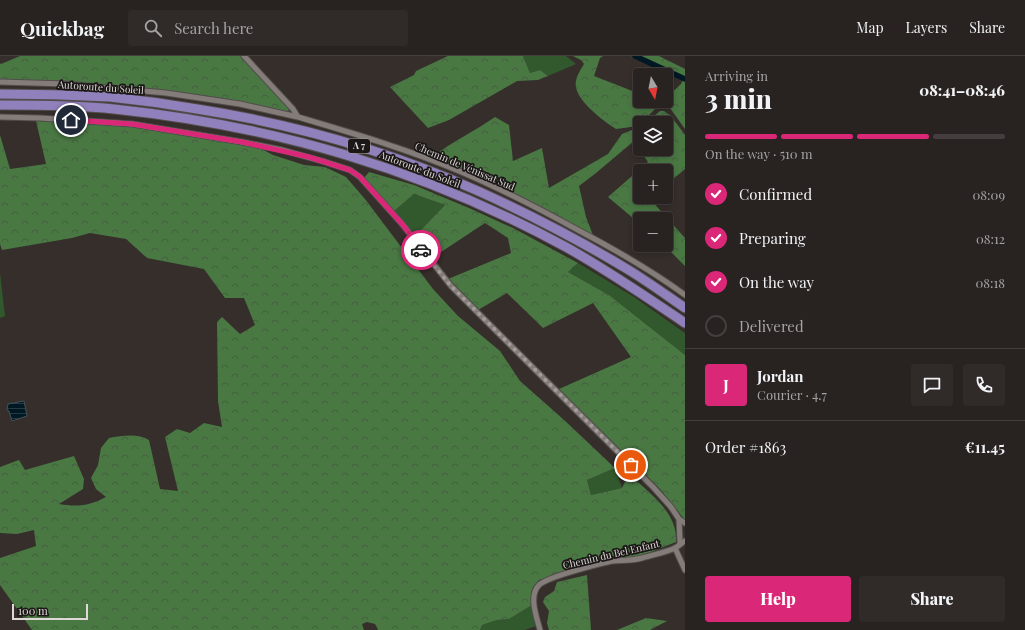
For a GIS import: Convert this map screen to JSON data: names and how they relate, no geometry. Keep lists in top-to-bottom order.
{
  "streets": {
    "highway": ["Autoroute du Soleil", "A 7"],
    "street": ["Chemin de Vénissat Sud", "Chemin du Bel Enfant"]
  },
  "scale_bar": "100 m",
  "north": "bottom",
  "page": {
    "header": "Quickbag",
    "search": "Search here",
    "nav": ["Map", "Layers", "Share"],
    "heading": ["3 min", "Arriving in", "08:41–08:46"],
    "panel": [
      "Jordan",
      "Courier · 4.7",
      "Order #1863",
      "€11.45"
    ],
    "map_buttons": ["+", "−"],
    "bar": "On the way · 510 m",
    "list": [
      ["Confirmed", "08:09"],
      ["Preparing", "08:12"],
      ["On the way", "08:18"],
      "Delivered"
    ],
    "round": "J",
    "buttons": ["Help", "Share"],
    "scale": "100 m"
  }
}
